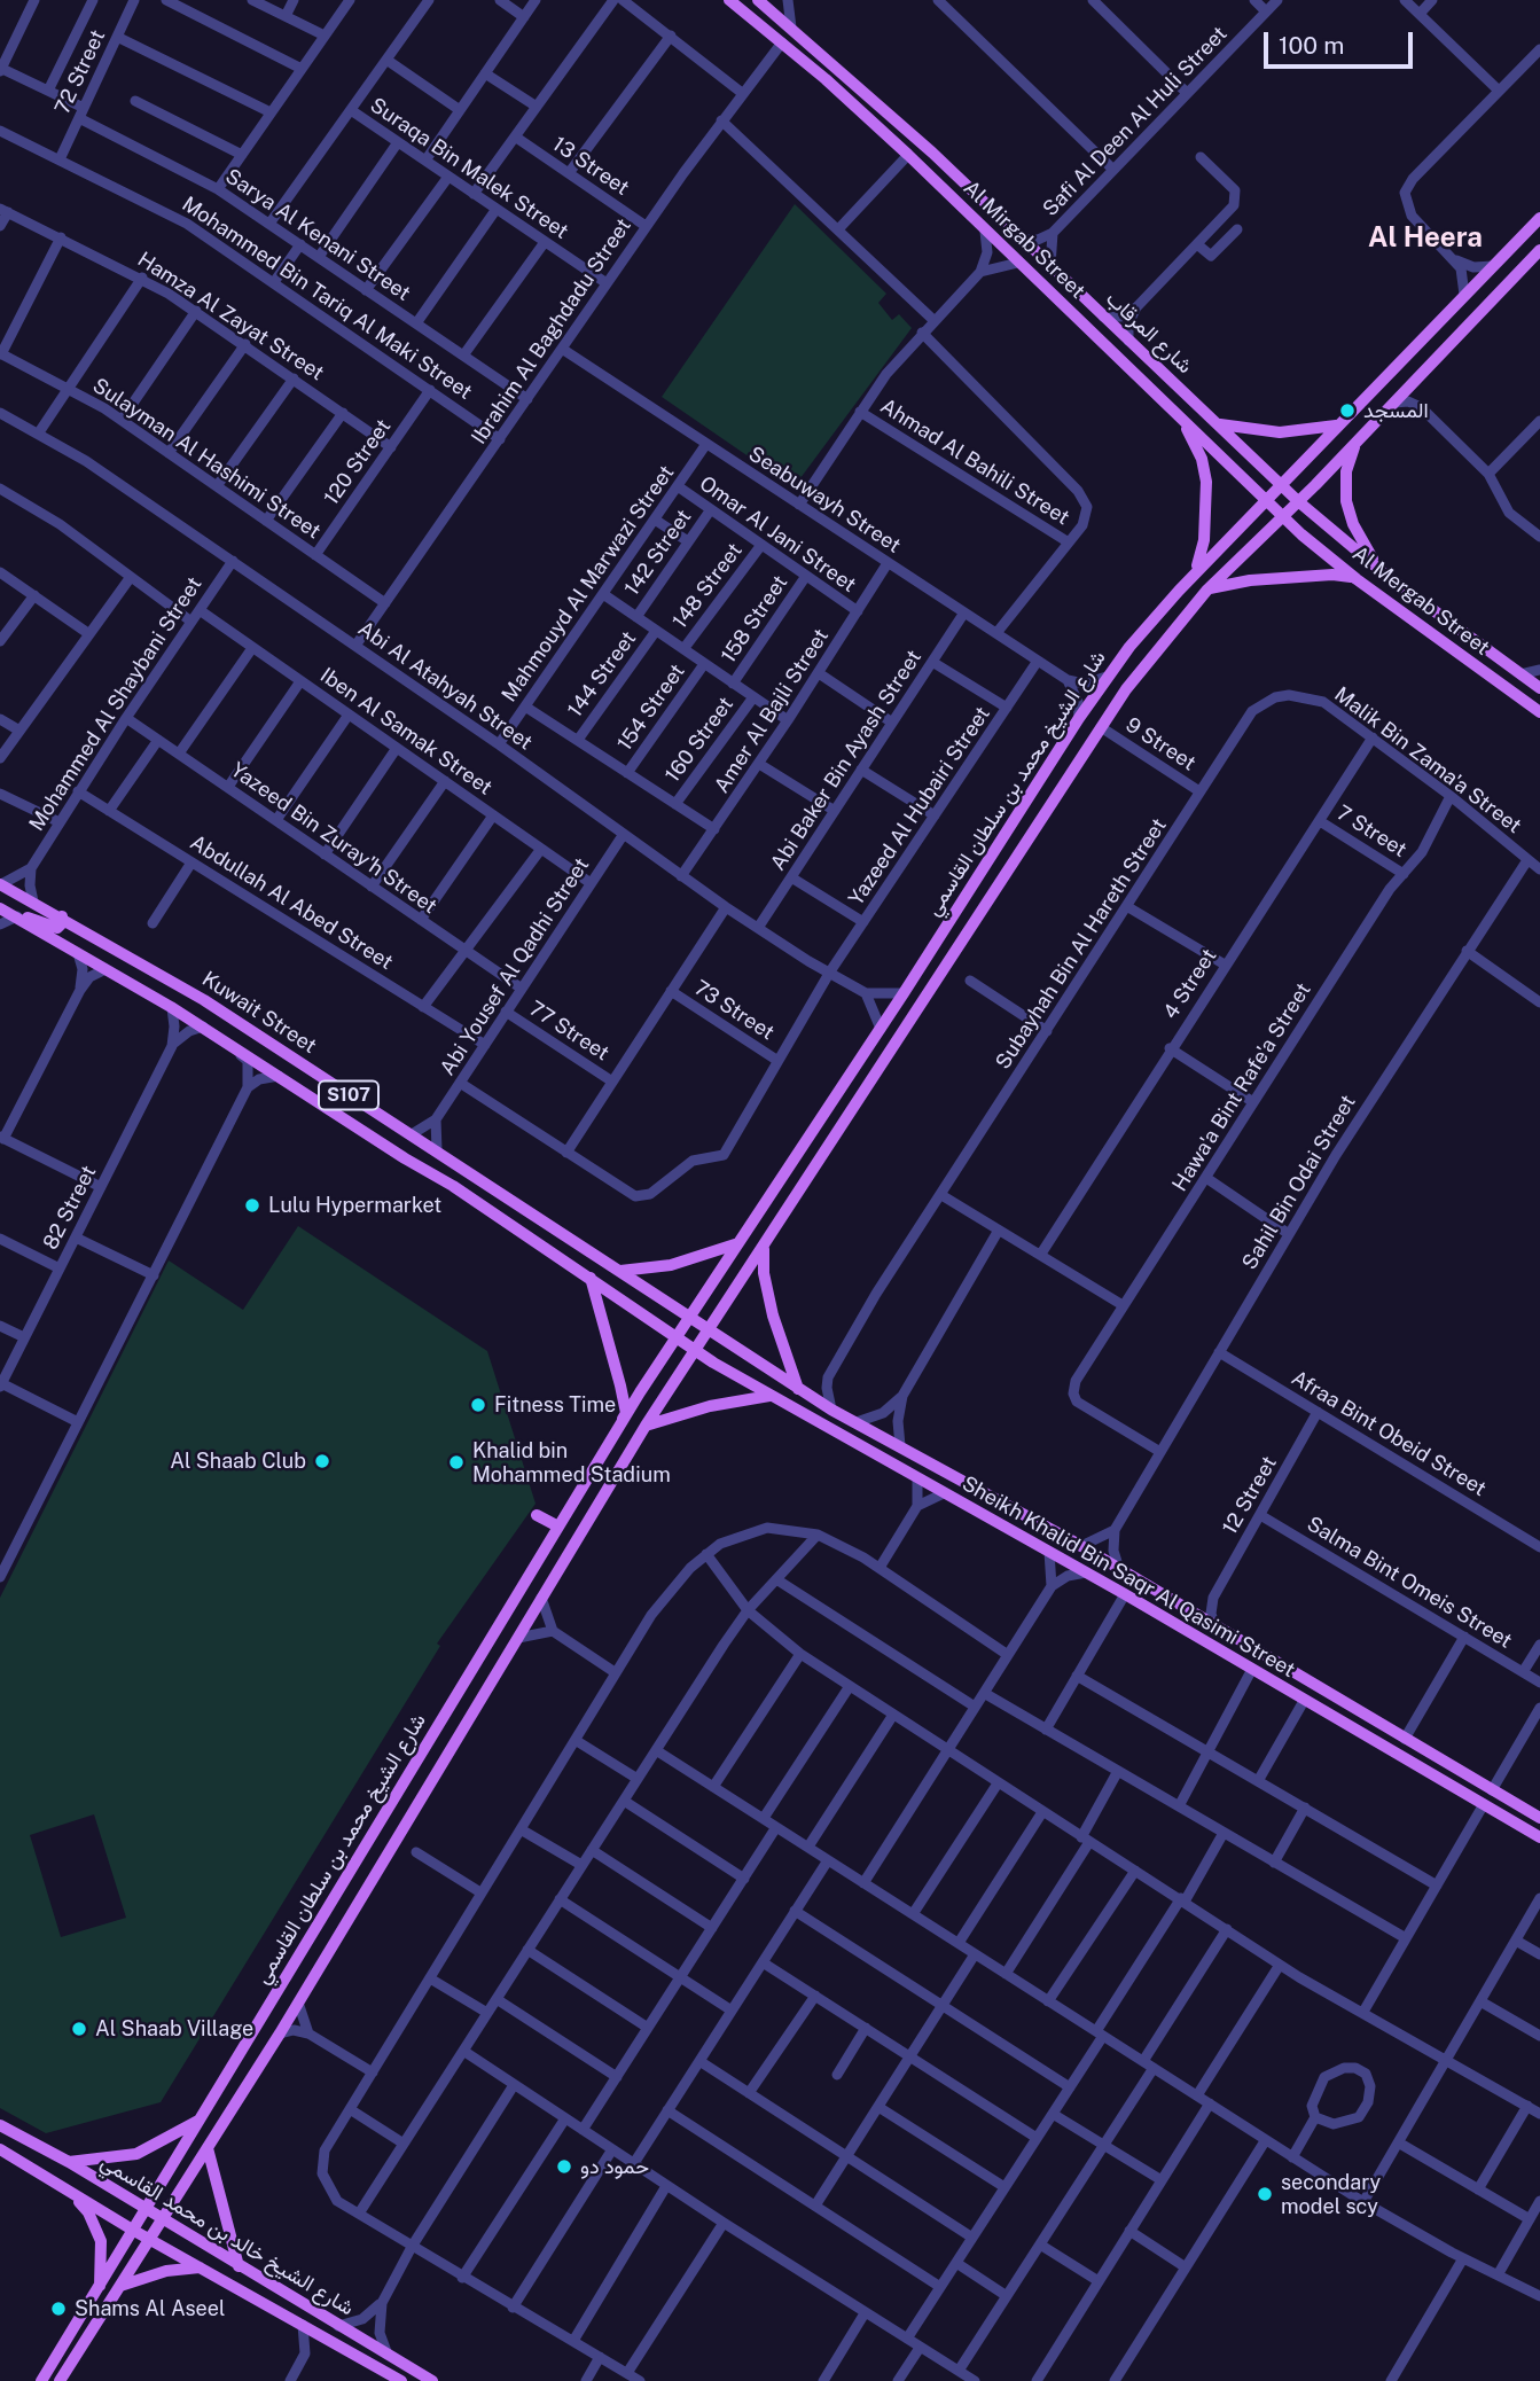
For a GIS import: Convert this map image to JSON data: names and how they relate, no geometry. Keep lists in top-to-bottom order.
{
  "streets": {
    "main road": [
      "Al Mirgab Street",
      "شارع المرقاب",
      "Al Mergab Street",
      "شارع الشيخ محمد بن سلطان القاسمي",
      "Kuwait Street",
      "S107",
      "Sheikh Khalid Bin Saqr Al Qasimi Street",
      "شارع الشيخ خالد بن محمد القاسمي"
    ],
    "street": [
      "72 Street",
      "Safi Al Deen Al Huli Street",
      "13 Street",
      "Suraqa Bin Malek Street",
      "Sarya Al Kenani Street",
      "Mohammed Bin Tariq Al Maki Street",
      "Hamza Al Zayat Street",
      "Ibrahim Al Baghdadu Street",
      "Sulayman Al Hashimi Street",
      "120 Street",
      "Ahmad Al Bahili Street",
      "Seabuwayh Street",
      "Omar Al Jani Street",
      "142 Street",
      "Mahmouyd Al Marwazi Street",
      "148 Street",
      "158 Street",
      "144 Street",
      "Abi Al Atahyah Street",
      "Mohammed Al Shaybani Street",
      "154 Street",
      "Amer Al Bajli Street",
      "Iben Al Samak Street",
      "160 Street",
      "9 Street",
      "Abi Baker Bin Ayash Street",
      "Malik Bin Zama'a Street",
      "Yazeed Al Hubairi Street",
      "7 Street",
      "Yazeed Bin Zuray'h Street",
      "Abdullah Al Abed Street",
      "Subayhah Bin Al Hareth Street",
      "Abi Yousef Al Qadhi Street",
      "4 Street",
      "73 Street",
      "77 Street",
      "Hawa'a Bint Rafe'a Street",
      "Sahil Bin Odai Street",
      "82 Street",
      "Afraa Bint Obeid Street",
      "12 Street",
      "Salma Bint Omeis Street"
    ]
  },
  "crossings": [
    ["72 Street", "Sarya Al Kenani Street"],
    ["72 Street", "Mohammed Bin Tariq Al Maki Street"],
    ["Safi Al Deen Al Huli Street", "شارع المرقاب"],
    ["13 Street", "Ibrahim Al Baghdadu Street"],
    ["Suraqa Bin Malek Street", "Ibrahim Al Baghdadu Street"],
    ["Sarya Al Kenani Street", "Ibrahim Al Baghdadu Street"],
    ["Al Mirgab Street", "Ibrahim Al Baghdadu Street"],
    ["Al Mirgab Street", "Al Mergab Street"],
    ["Al Mirgab Street", "شارع الشيخ محمد بن سلطان القاسمي"],
    ["Mohammed Bin Tariq Al Maki Street", "Ibrahim Al Baghdadu Street"],
    ["Mohammed Bin Tariq Al Maki Street", "120 Street"],
    ["Hamza Al Zayat Street", "120 Street"],
    ["Ibrahim Al Baghdadu Street", "Sulayman Al Hashimi Street"],
    ["Ibrahim Al Baghdadu Street", "Seabuwayh Street"],
    ["Ibrahim Al Baghdadu Street", "Abi Al Atahyah Street"],
    ["شارع المرقاب", "Al Mergab Street"],
    ["شارع المرقاب", "شارع الشيخ محمد بن سلطان القاسمي"],
    ["Sulayman Al Hashimi Street", "120 Street"],
    ["Seabuwayh Street", "Mahmouyd Al Marwazi Street"],
    ["Seabuwayh Street", "Amer Al Bajli Street"],
    ["Seabuwayh Street", "Abi Baker Bin Ayash Street"],
    ["Seabuwayh Street", "Yazeed Al Hubairi Street"],
    ["Omar Al Jani Street", "142 Street"],
    ["Omar Al Jani Street", "Mahmouyd Al Marwazi Street"],
    ["Omar Al Jani Street", "148 Street"],
    ["Omar Al Jani Street", "158 Street"],
    ["Omar Al Jani Street", "Amer Al Bajli Street"],
    ["Mahmouyd Al Marwazi Street", "Abi Al Atahyah Street"],
    ["Al Mergab Street", "شارع الشيخ محمد بن سلطان القاسمي"],
    ["Abi Al Atahyah Street", "Mohammed Al Shaybani Street"],
    ["Abi Al Atahyah Street", "Amer Al Bajli Street"],
    ["Abi Al Atahyah Street", "Abi Baker Bin Ayash Street"],
    ["Abi Al Atahyah Street", "Yazeed Al Hubairi Street"],
    ["Abi Al Atahyah Street", "Abi Yousef Al Qadhi Street"],
    ["Mohammed Al Shaybani Street", "Iben Al Samak Street"],
    ["Mohammed Al Shaybani Street", "Yazeed Bin Zuray'h Street"],
    ["Mohammed Al Shaybani Street", "Abdullah Al Abed Street"],
    ["Mohammed Al Shaybani Street", "Kuwait Street"],
    ["Iben Al Samak Street", "Abi Yousef Al Qadhi Street"],
    ["9 Street", "شارع الشيخ محمد بن سلطان القاسمي"],
    ["9 Street", "Subayhah Bin Al Hareth Street"],
    ["Malik Bin Zama'a Street", "Subayhah Bin Al Hareth Street"],
    ["Malik Bin Zama'a Street", "4 Street"],
    ["Malik Bin Zama'a Street", "Hawa'a Bint Rafe'a Street"],
    ["Malik Bin Zama'a Street", "Sahil Bin Odai Street"],
    ["شارع الشيخ محمد بن سلطان القاسمي", "Kuwait Street"],
    ["شارع الشيخ محمد بن سلطان القاسمي", "Sheikh Khalid Bin Saqr Al Qasimi Street"],
    ["شارع الشيخ محمد بن سلطان القاسمي", "شارع الشيخ خالد بن محمد القاسمي"],
    ["Yazeed Al Hubairi Street", "Abi Yousef Al Qadhi Street"],
    ["Yazeed Al Hubairi Street", "73 Street"],
    ["7 Street", "4 Street"],
    ["7 Street", "Hawa'a Bint Rafe'a Street"],
    ["Yazeed Bin Zuray'h Street", "Abi Yousef Al Qadhi Street"],
    ["Abdullah Al Abed Street", "Abi Yousef Al Qadhi Street"],
    ["Subayhah Bin Al Hareth Street", "Sheikh Khalid Bin Saqr Al Qasimi Street"],
    ["Abi Yousef Al Qadhi Street", "Kuwait Street"],
    ["Abi Yousef Al Qadhi Street", "77 Street"],
    ["Kuwait Street", "82 Street"],
    ["Kuwait Street", "Sheikh Khalid Bin Saqr Al Qasimi Street"],
    ["Hawa'a Bint Rafe'a Street", "Sahil Bin Odai Street"],
    ["Sahil Bin Odai Street", "Afraa Bint Obeid Street"],
    ["Afraa Bint Obeid Street", "12 Street"],
    ["12 Street", "Salma Bint Omeis Street"]
  ],
  "districts": ["Al Heera"],
  "places": [
    "المسجد",
    "Lulu Hypermarket",
    "Fitness Time",
    "Al Shaab Club",
    "Khalid bin Mohammed Stadium",
    "Al Shaab Village",
    "حمود دو",
    "secondary model scy",
    "Shams Al Aseel"
  ],
  "scale_bar": "100 m"
}
